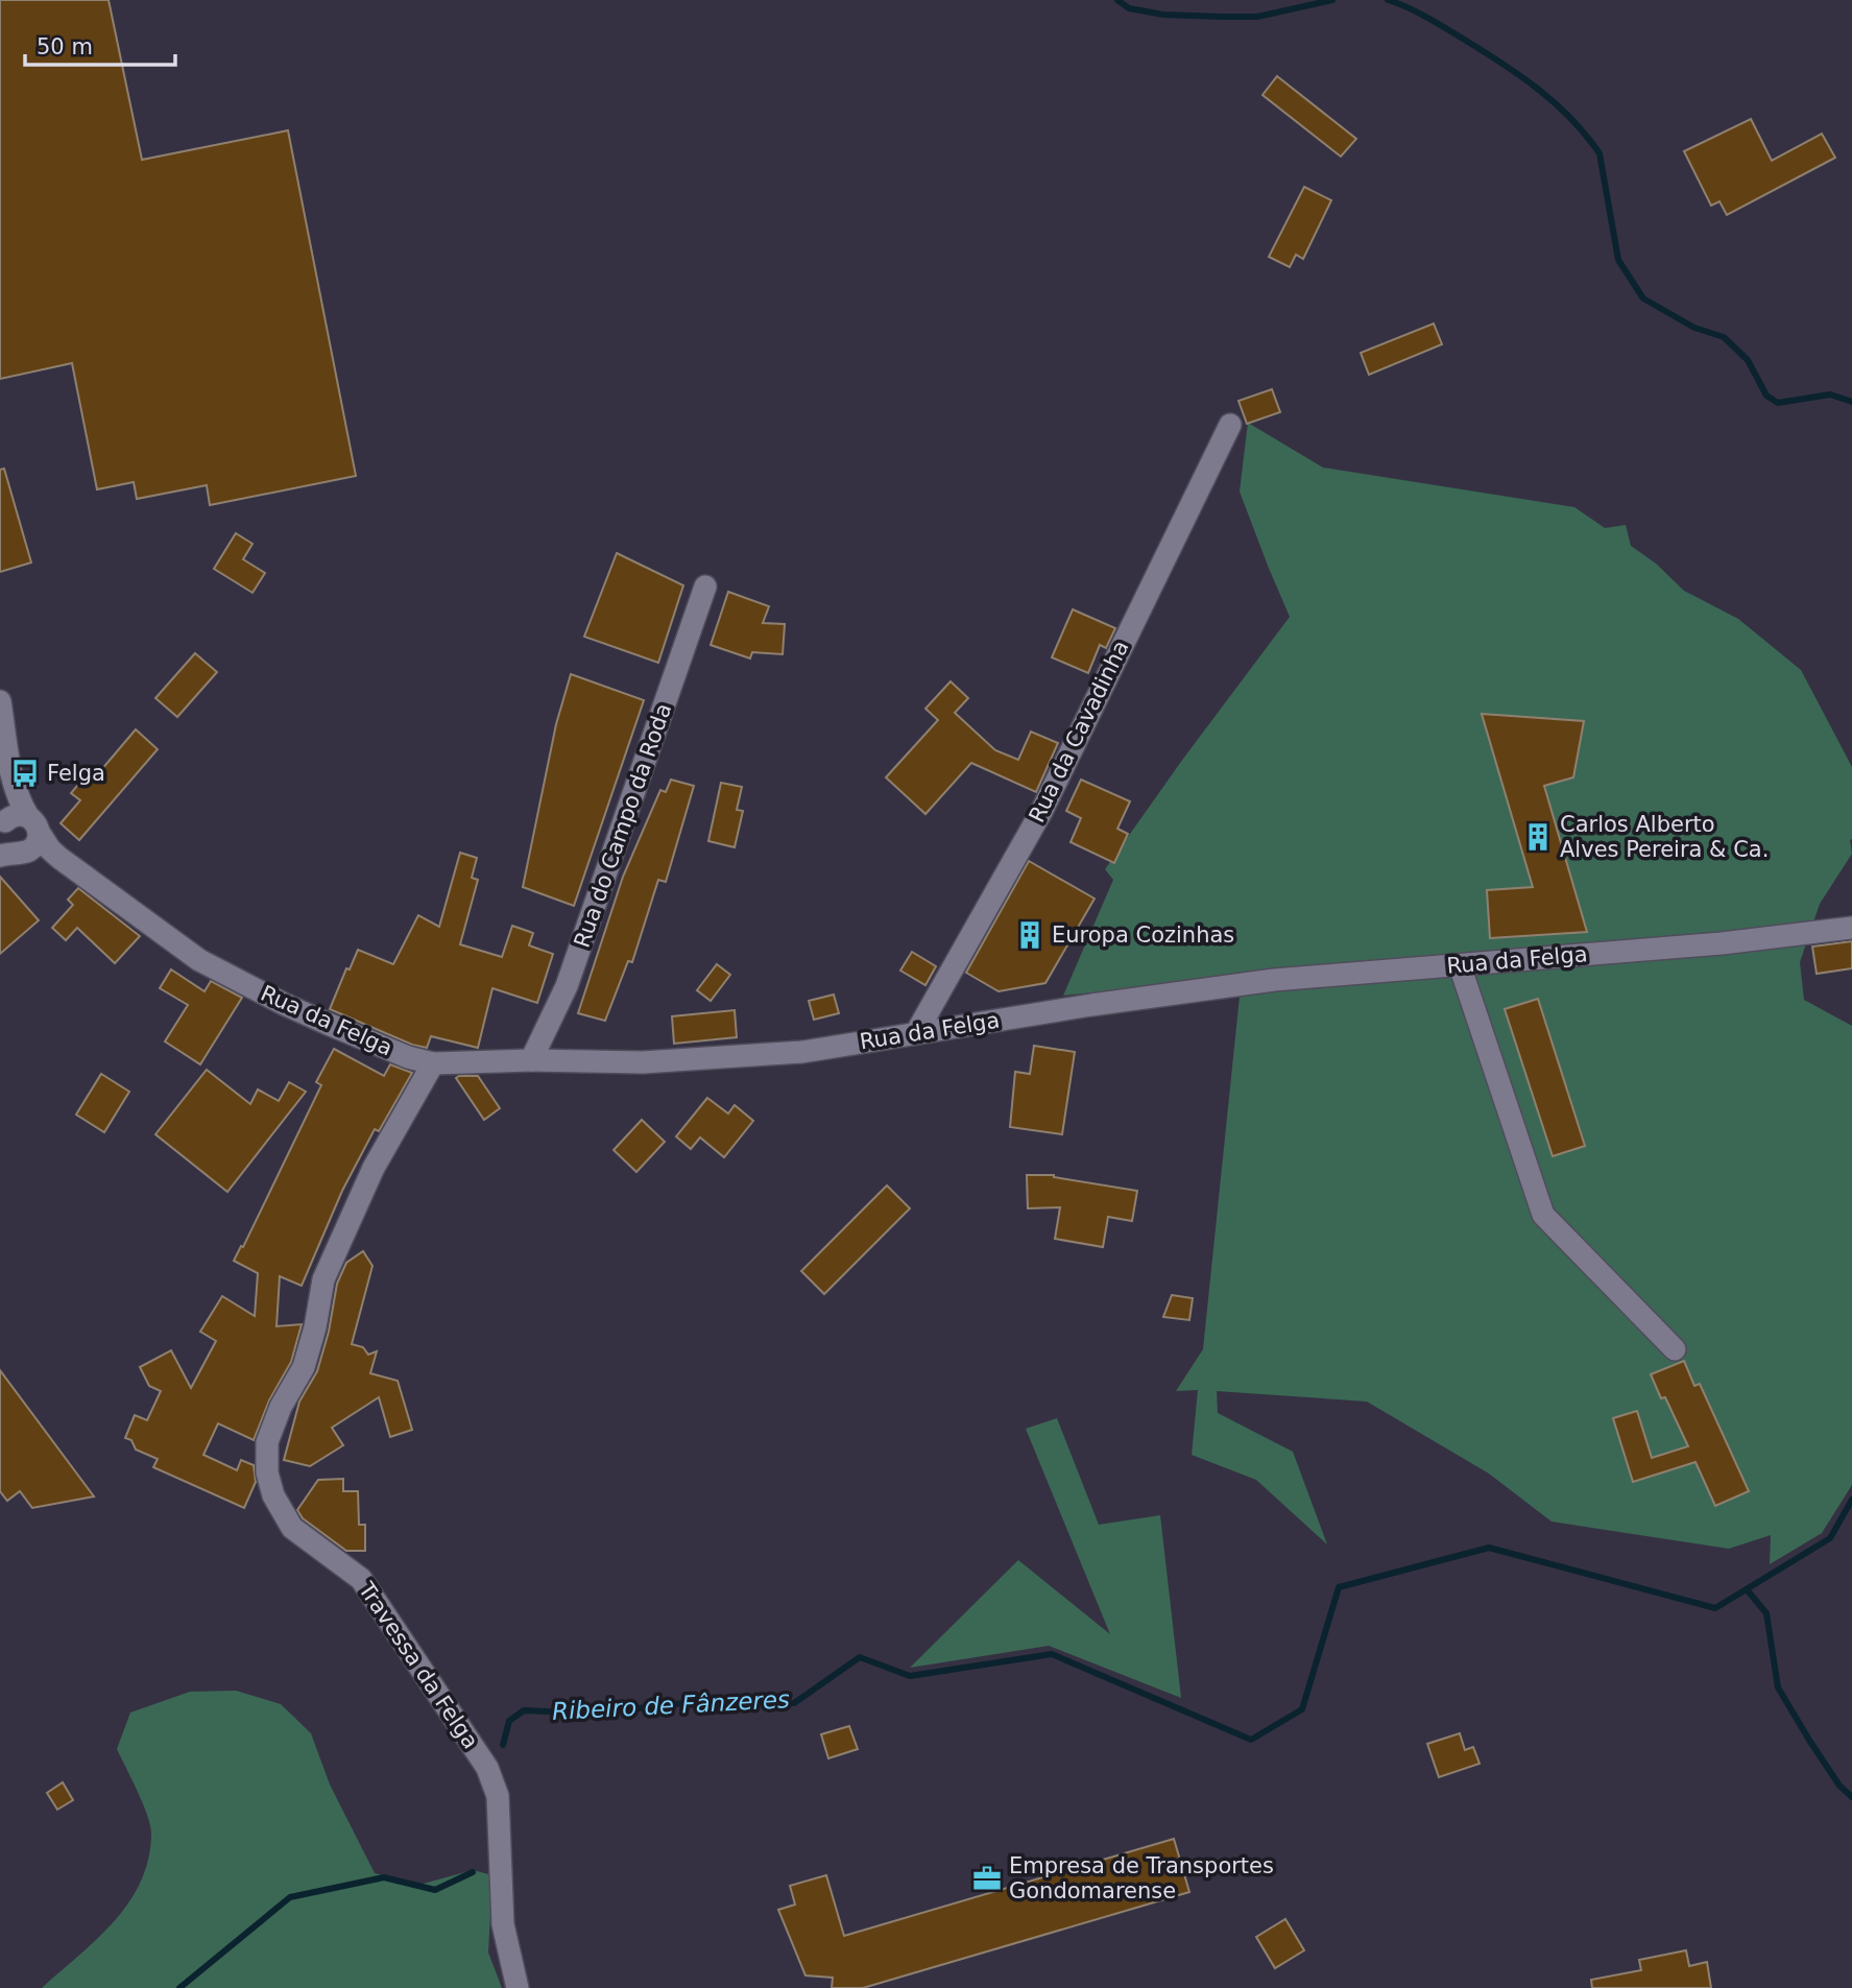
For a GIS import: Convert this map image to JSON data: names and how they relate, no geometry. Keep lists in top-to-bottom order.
{
  "streets": {
    "street": [
      "Rua da Cavadinha",
      "Rua do Campo da Roda",
      "Rua da Felga",
      "Travessa da Felga"
    ]
  },
  "crossings": [
    ["Rua da Cavadinha", "Rua da Felga"],
    ["Rua do Campo da Roda", "Rua da Felga"],
    ["Rua da Felga", "Travessa da Felga"]
  ],
  "water": ["Ribeiro de Fânzeres"],
  "places": {
    "bus stop": ["Felga"],
    "building": ["Carlos Alberto Alves Pereira & Ca.", "Europa Cozinhas"],
    "office": ["Empresa de Transportes Gondomarense"]
  },
  "scale_bar": "50 m"
}
